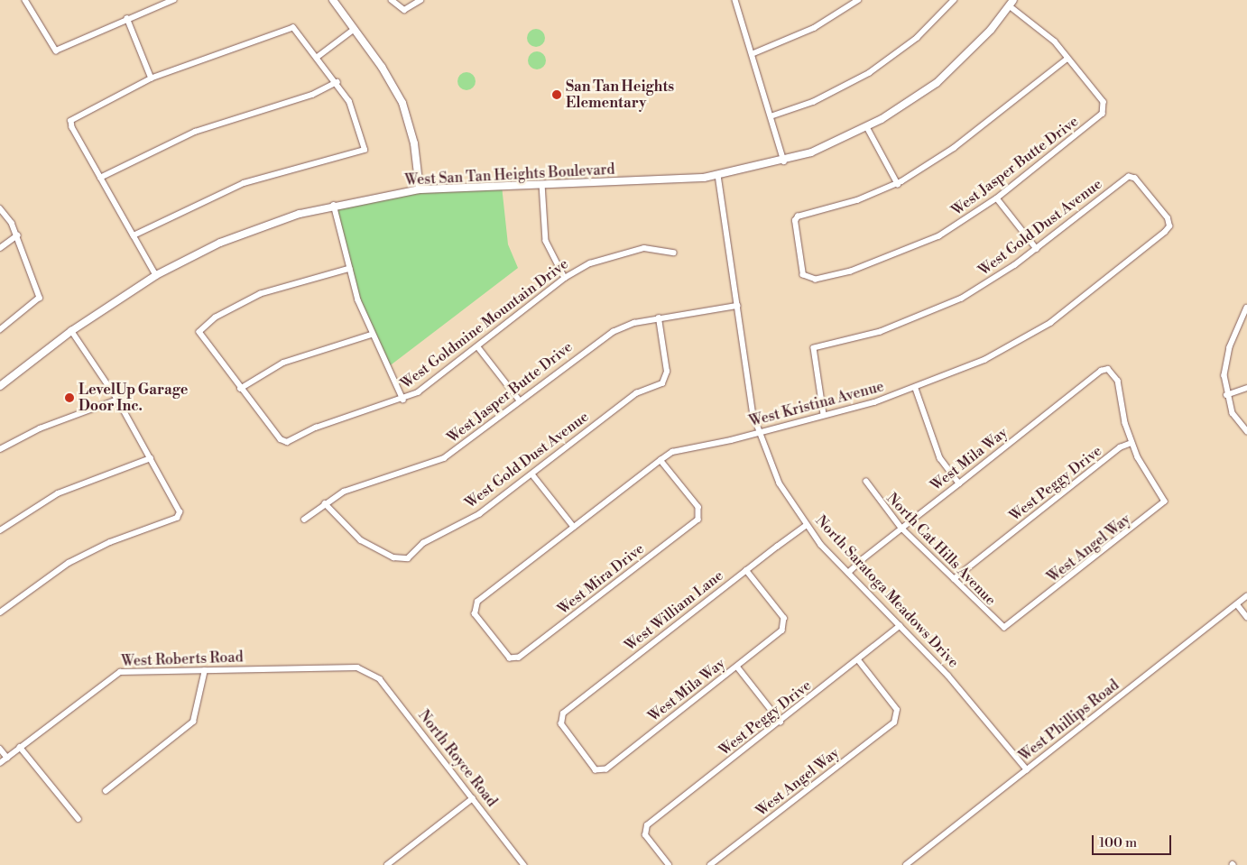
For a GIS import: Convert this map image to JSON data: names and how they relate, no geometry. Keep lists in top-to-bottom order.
{
  "streets": {
    "street": [
      "West Jasper Butte Drive",
      "West San Tan Heights Boulevard",
      "West Gold Dust Avenue",
      "West Goldmine Mountain Drive",
      "West Kristina Avenue",
      "West Mila Way",
      "West Peggy Drive",
      "West Angel Way",
      "North Cat Hills Avenue",
      "West Mira Drive",
      "North Saratoga Meadows Drive",
      "West William Lane",
      "West Roberts Road",
      "West Phillips Road",
      "North Royce Road"
    ]
  },
  "crossings": [
    ["West Jasper Butte Drive", "West Gold Dust Avenue"],
    ["West Jasper Butte Drive", "North Saratoga Meadows Drive"],
    ["West San Tan Heights Boulevard", "North Saratoga Meadows Drive"],
    ["West Gold Dust Avenue", "West Kristina Avenue"],
    ["West Kristina Avenue", "West Mira Drive"],
    ["West Kristina Avenue", "North Saratoga Meadows Drive"],
    ["West Mila Way", "West Peggy Drive"],
    ["West Mila Way", "West Angel Way"],
    ["West Mila Way", "North Cat Hills Avenue"],
    ["West Mila Way", "North Saratoga Meadows Drive"],
    ["West Mila Way", "West William Lane"],
    ["West Peggy Drive", "West Angel Way"],
    ["West Peggy Drive", "North Cat Hills Avenue"],
    ["West Peggy Drive", "North Saratoga Meadows Drive"],
    ["West Angel Way", "North Cat Hills Avenue"],
    ["North Saratoga Meadows Drive", "West William Lane"],
    ["North Saratoga Meadows Drive", "West Phillips Road"],
    ["West Roberts Road", "North Royce Road"]
  ],
  "places": ["San Tan Heights Elementary", "LevelUp Garage Door Inc."],
  "scale_bar": "100 m"
}
